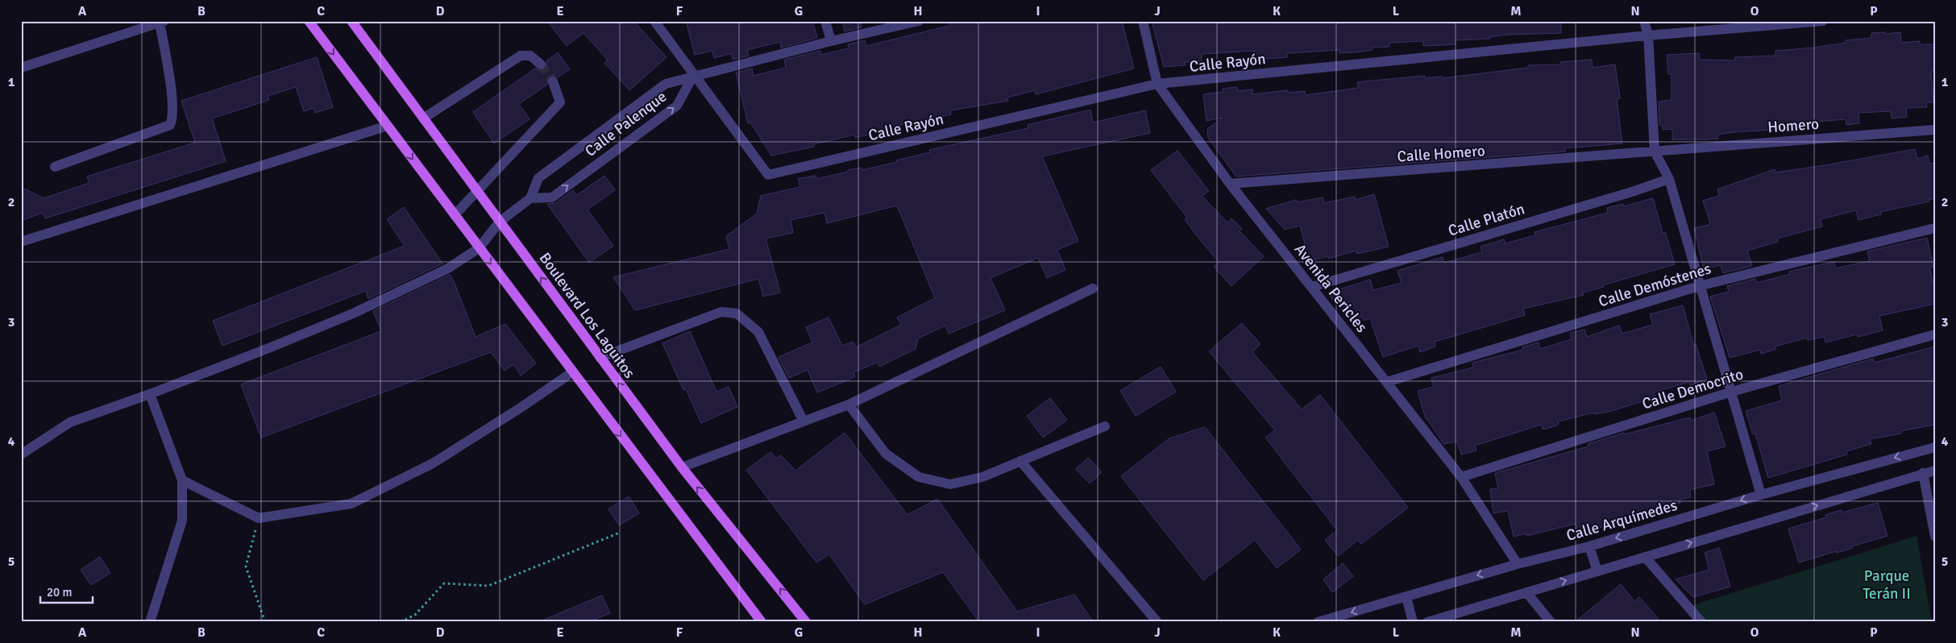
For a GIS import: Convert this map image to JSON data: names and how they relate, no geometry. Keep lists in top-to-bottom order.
{
  "streets": {
    "main road": ["Boulevard Los Laguitos"],
    "street": [
      "Calle Rayón",
      "Calle Palenque",
      "Homero",
      "Calle Homero",
      "Calle Platón",
      "Calle Demóstenes",
      "Avenida Pericles",
      "Calle Democrito",
      "Calle Arquímedes"
    ]
  },
  "crossings": [
    ["Calle Rayón", "Calle Palenque"],
    ["Calle Rayón", "Avenida Pericles"],
    ["Homero", "Calle Homero"],
    ["Calle Homero", "Avenida Pericles"],
    ["Calle Platón", "Avenida Pericles"],
    ["Calle Demóstenes", "Avenida Pericles"],
    ["Avenida Pericles", "Calle Democrito"],
    ["Avenida Pericles", "Calle Arquímedes"]
  ],
  "parks": ["Parque Terán II"],
  "scale_bar": "20 m",
  "grid": {
    "columns": [
      "A",
      "B",
      "C",
      "D",
      "E",
      "F",
      "G",
      "H",
      "I",
      "J",
      "K",
      "L",
      "M",
      "N",
      "O",
      "P"
    ],
    "rows": [
      "1",
      "2",
      "3",
      "4",
      "5"
    ]
  }
}
